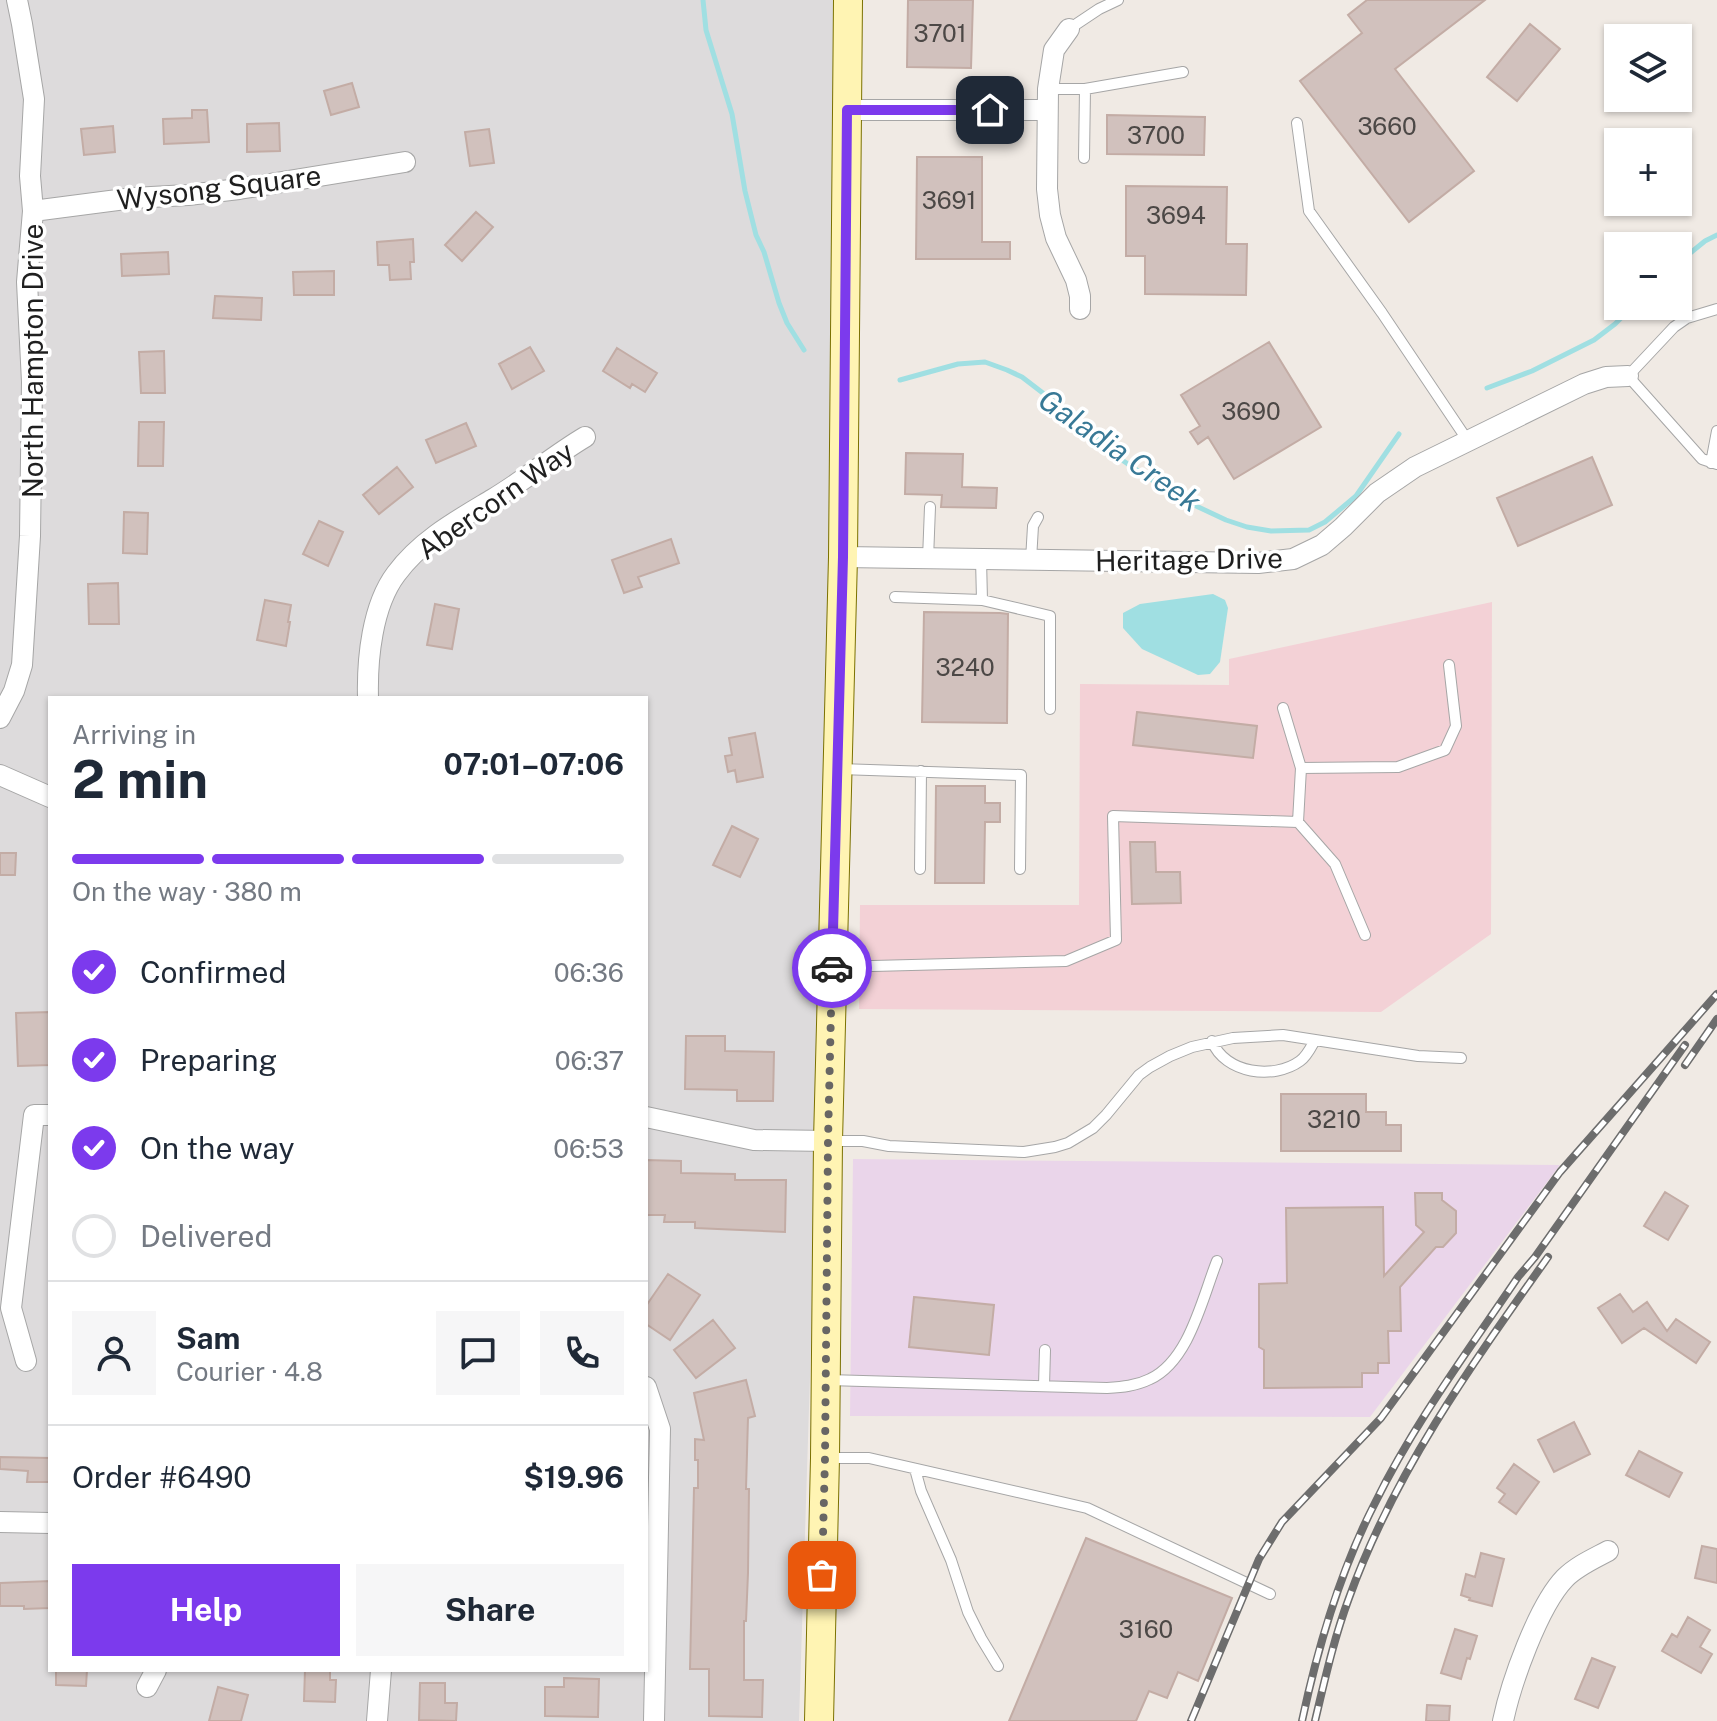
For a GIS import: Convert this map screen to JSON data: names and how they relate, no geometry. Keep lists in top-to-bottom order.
{
  "streets": {
    "street": [
      "Wysong Square",
      "North Hampton Drive",
      "Abercorn Way",
      "Heritage Drive"
    ]
  },
  "crossings": [
    ["Wysong Square", "North Hampton Drive"]
  ],
  "water": ["Galadia Creek"],
  "house_numbers": [
    "3701",
    "3660",
    "3700",
    "3691",
    "3694",
    "3690",
    "3240",
    "3210",
    "3160"
  ],
  "page": {
    "map_buttons": ["+", "−"],
    "heading": ["2 min", "Arriving in", "07:01–07:06"],
    "panel": [
      "Sam",
      "Courier · 4.8",
      "Order #6490",
      "$19.96"
    ],
    "bar": "On the way · 380 m",
    "list": [
      ["Confirmed", "06:36"],
      ["Preparing", "06:37"],
      ["On the way", "06:53"],
      "Delivered"
    ],
    "buttons": ["Help", "Share"]
  }
}
